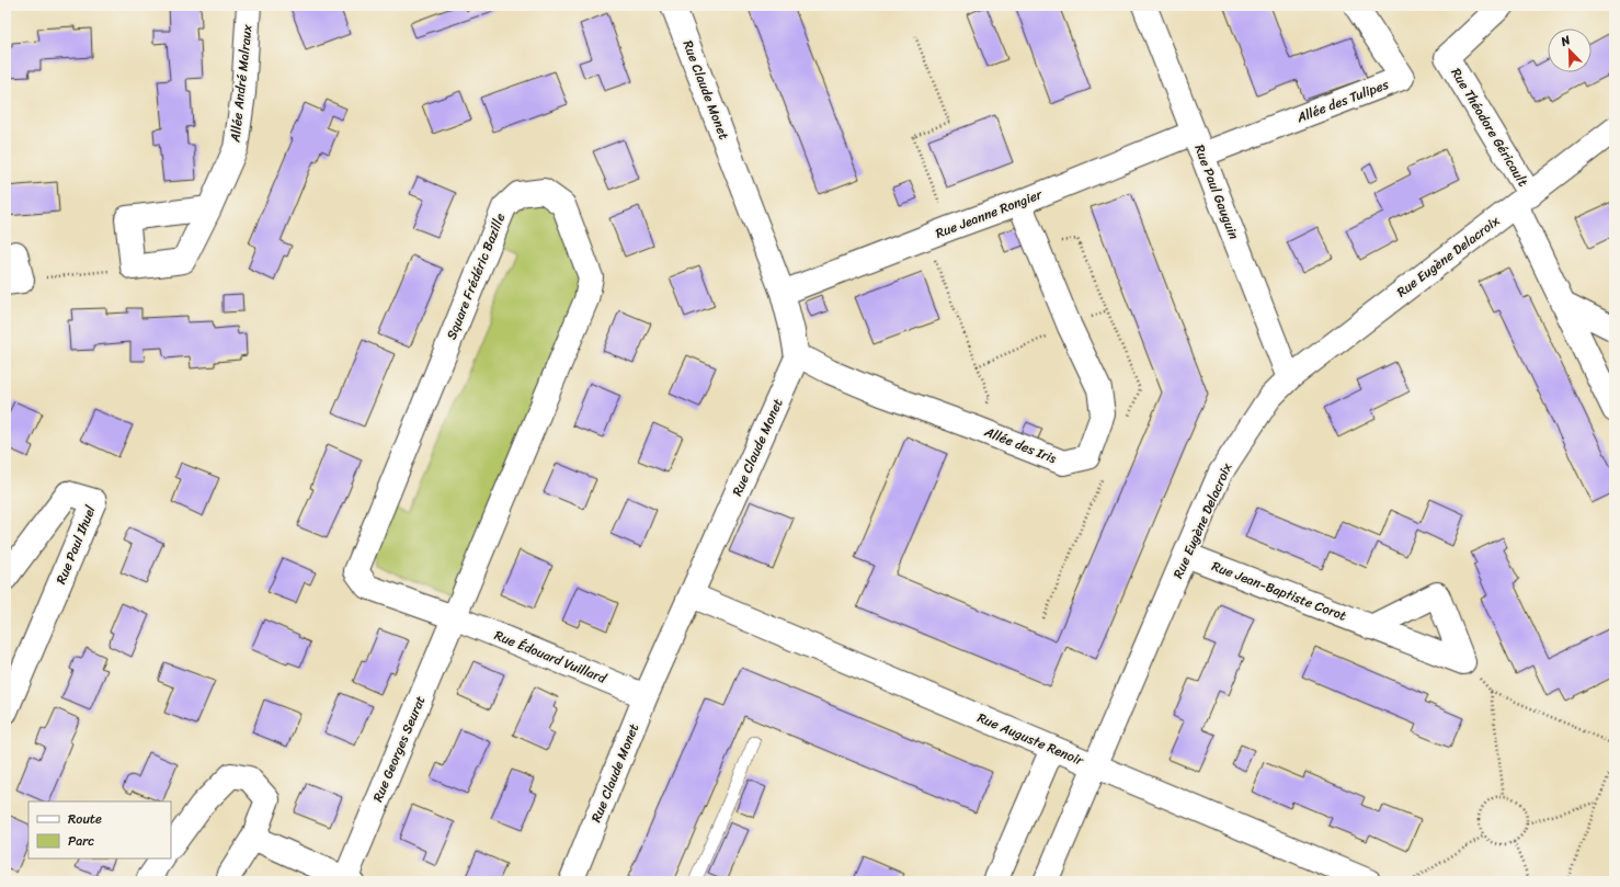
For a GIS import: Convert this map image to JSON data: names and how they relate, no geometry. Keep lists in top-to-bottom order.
{
  "streets": {
    "street": [
      "Allée André Malraux",
      "Rue Claude Monet",
      "Allée des Tulipes",
      "Rue Théodore Géricault",
      "Rue Paul Gauguin",
      "Rue Jeanne Rongier",
      "Rue Eugène Delacroix",
      "Square Frédéric Bazille",
      "Allée des Iris",
      "Rue Paul Ihuel",
      "Rue Jean-Baptiste Corot",
      "Rue Édouard Vuillard",
      "Rue Auguste Renoir",
      "Rue Georges Seurat"
    ]
  },
  "crossings": [
    ["Rue Claude Monet", "Rue Jeanne Rongier"],
    ["Rue Claude Monet", "Allée des Iris"],
    ["Rue Claude Monet", "Rue Édouard Vuillard"],
    ["Rue Claude Monet", "Rue Auguste Renoir"],
    ["Allée des Tulipes", "Rue Paul Gauguin"],
    ["Allée des Tulipes", "Rue Jeanne Rongier"],
    ["Rue Théodore Géricault", "Rue Eugène Delacroix"],
    ["Rue Paul Gauguin", "Rue Jeanne Rongier"],
    ["Rue Paul Gauguin", "Rue Eugène Delacroix"],
    ["Rue Jeanne Rongier", "Allée des Iris"],
    ["Rue Eugène Delacroix", "Rue Jean-Baptiste Corot"],
    ["Rue Eugène Delacroix", "Rue Auguste Renoir"],
    ["Square Frédéric Bazille", "Rue Édouard Vuillard"],
    ["Square Frédéric Bazille", "Rue Georges Seurat"],
    ["Rue Édouard Vuillard", "Rue Georges Seurat"]
  ],
  "legend": ["Route", "Parc"],
  "north": "top left"
}
